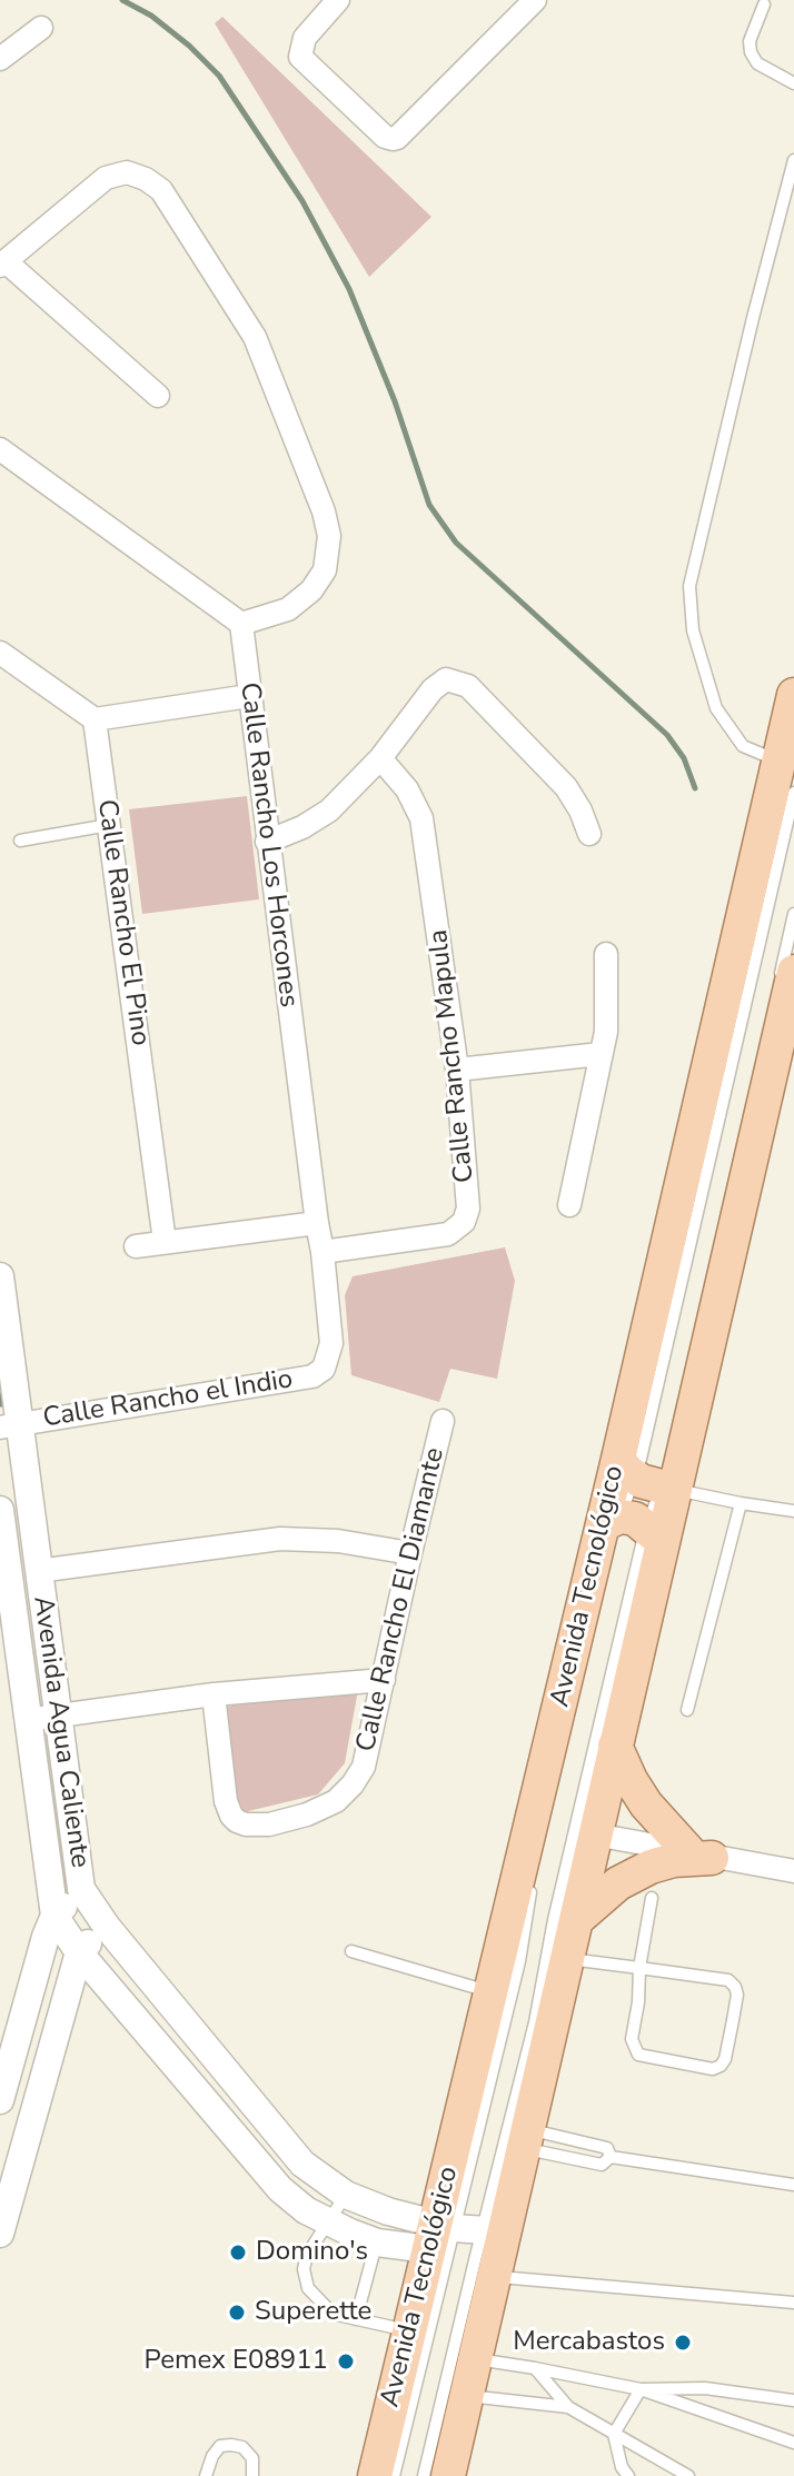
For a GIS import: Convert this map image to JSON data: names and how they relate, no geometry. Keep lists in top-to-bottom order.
{
  "streets": {
    "main road": ["Avenida Tecnológico"],
    "street": [
      "Calle Rancho Los Horcones",
      "Calle Rancho El Pino",
      "Calle Rancho Mapula",
      "Calle Rancho el Indio",
      "Calle Rancho El Diamante",
      "Avenida Agua Caliente"
    ]
  },
  "crossings": [
    ["Calle Rancho Los Horcones", "Calle Rancho Mapula"],
    ["Calle Rancho Los Horcones", "Calle Rancho el Indio"],
    ["Calle Rancho el Indio", "Avenida Agua Caliente"],
    ["Avenida Tecnológico", "Avenida Agua Caliente"]
  ],
  "places": [
    "Domino's",
    "Superette",
    "Mercabastos",
    "Pemex E08911"
  ]
}
